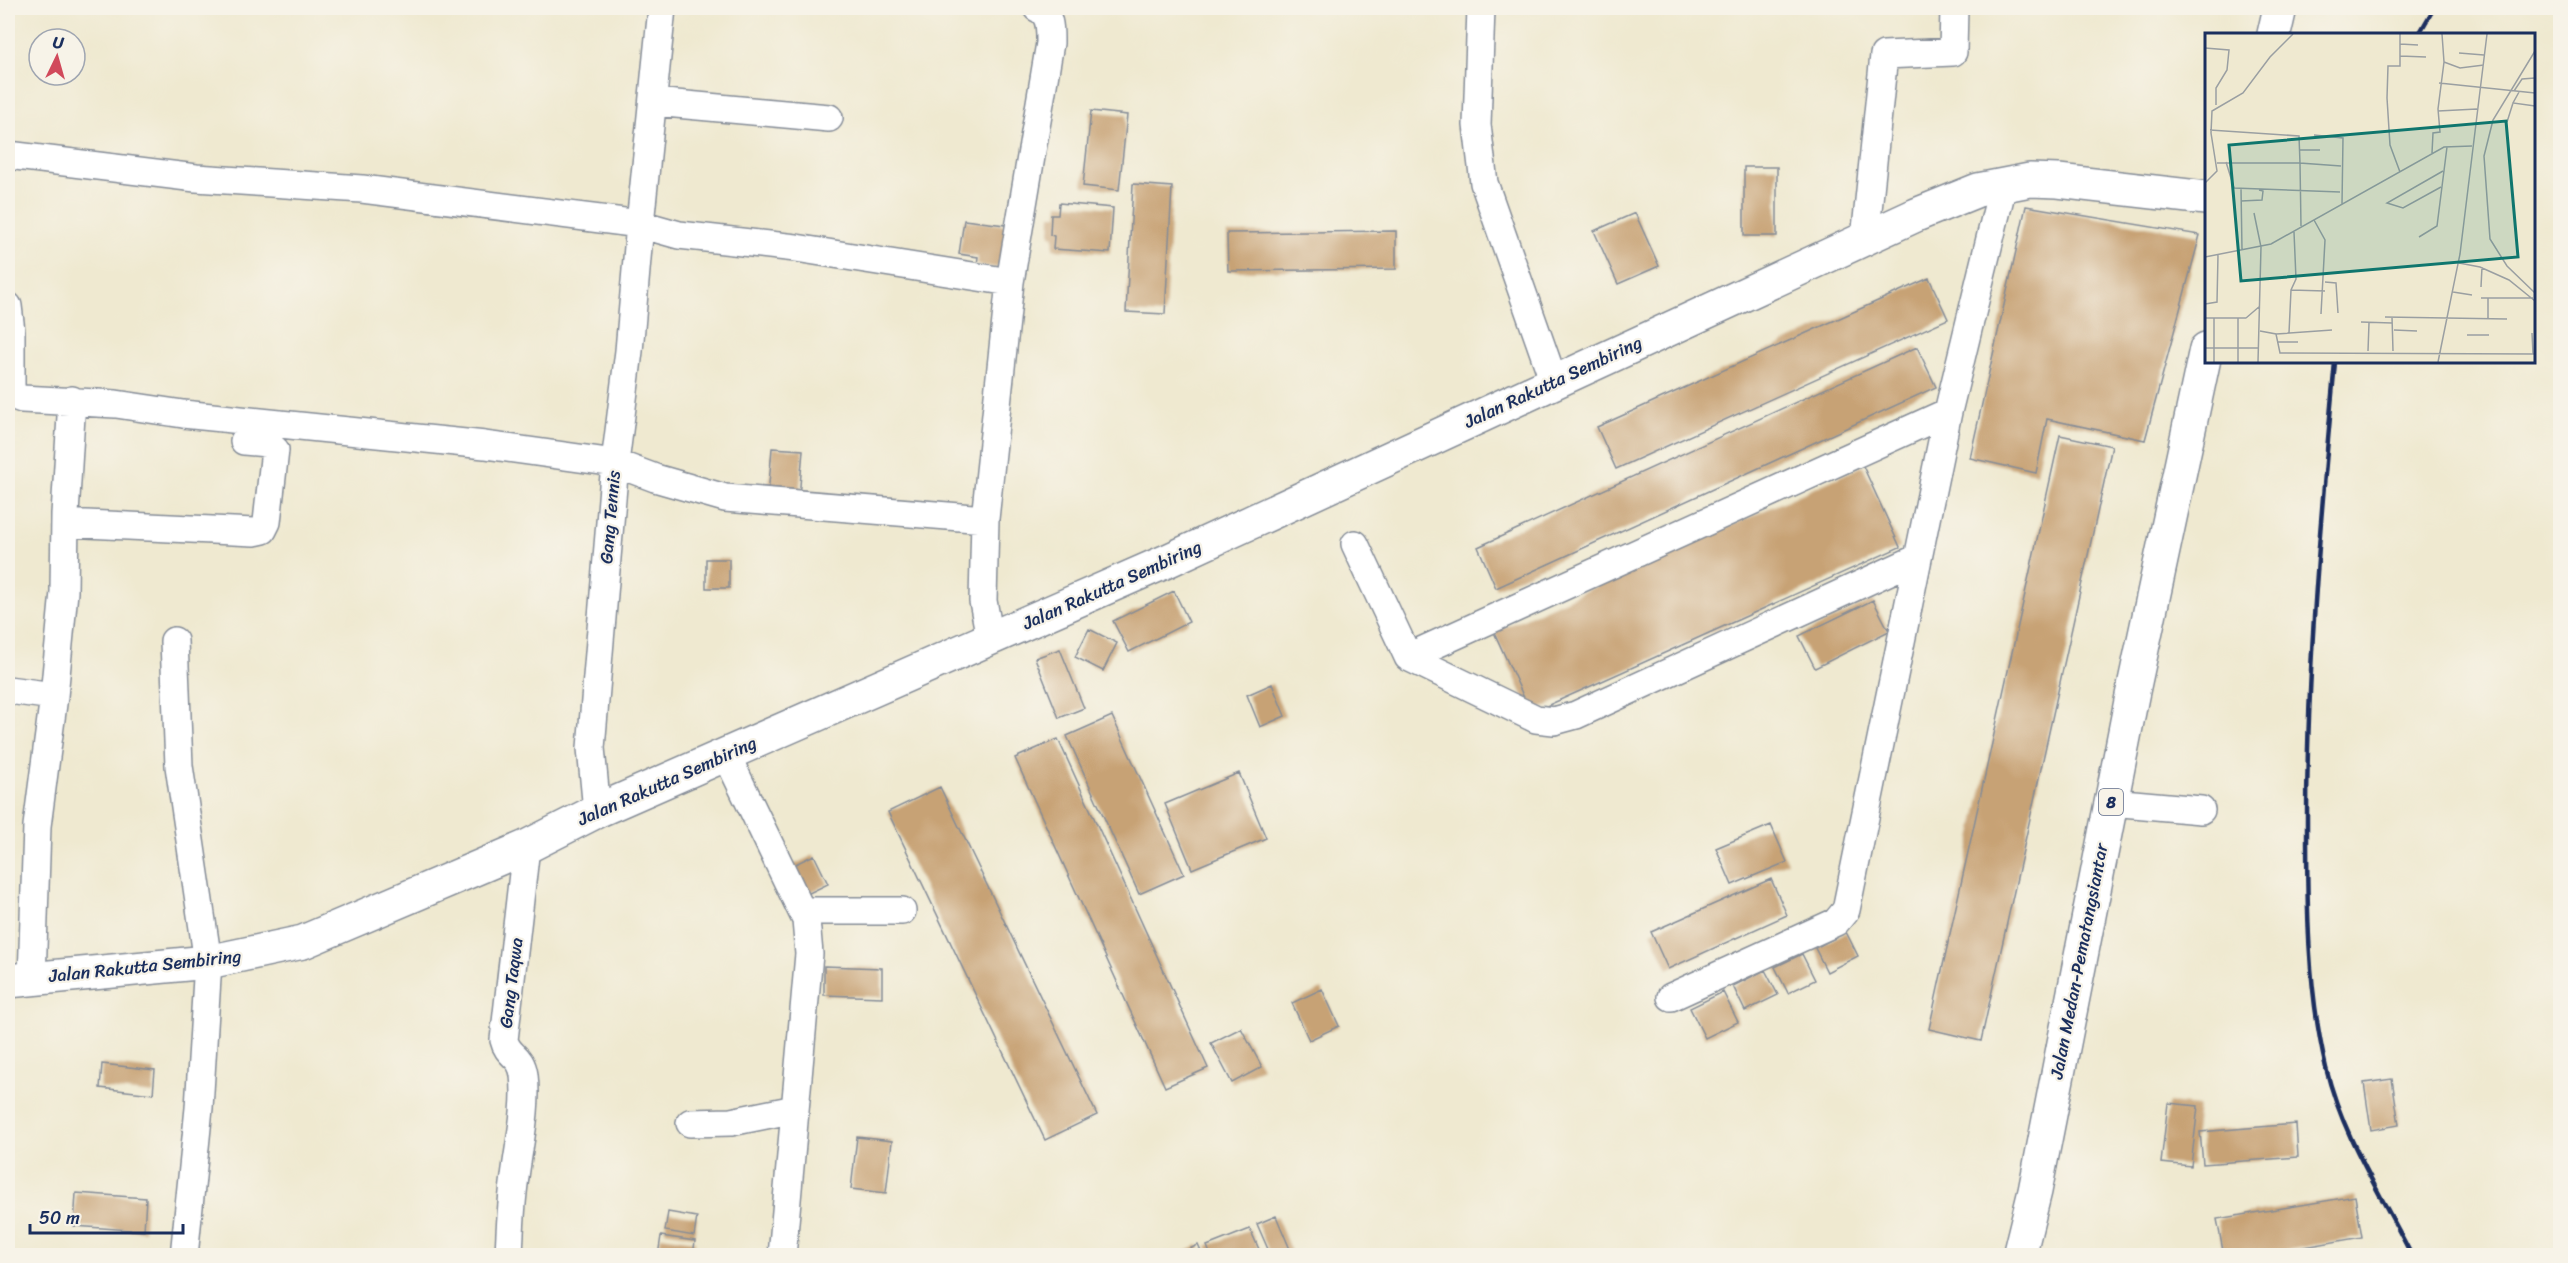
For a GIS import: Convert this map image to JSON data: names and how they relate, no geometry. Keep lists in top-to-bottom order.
{
  "streets": {
    "main road": ["Jalan Rakutta Sembiring", "8", "Jalan Medan-Pematangsiantar"],
    "street": ["Gang Tennis", "Gang Taqwa"]
  },
  "crossings": [
    ["Jalan Rakutta Sembiring", "Gang Tennis"],
    ["Jalan Rakutta Sembiring", "Gang Taqwa"]
  ],
  "scale_bar": "50 m",
  "north": "top"
}
